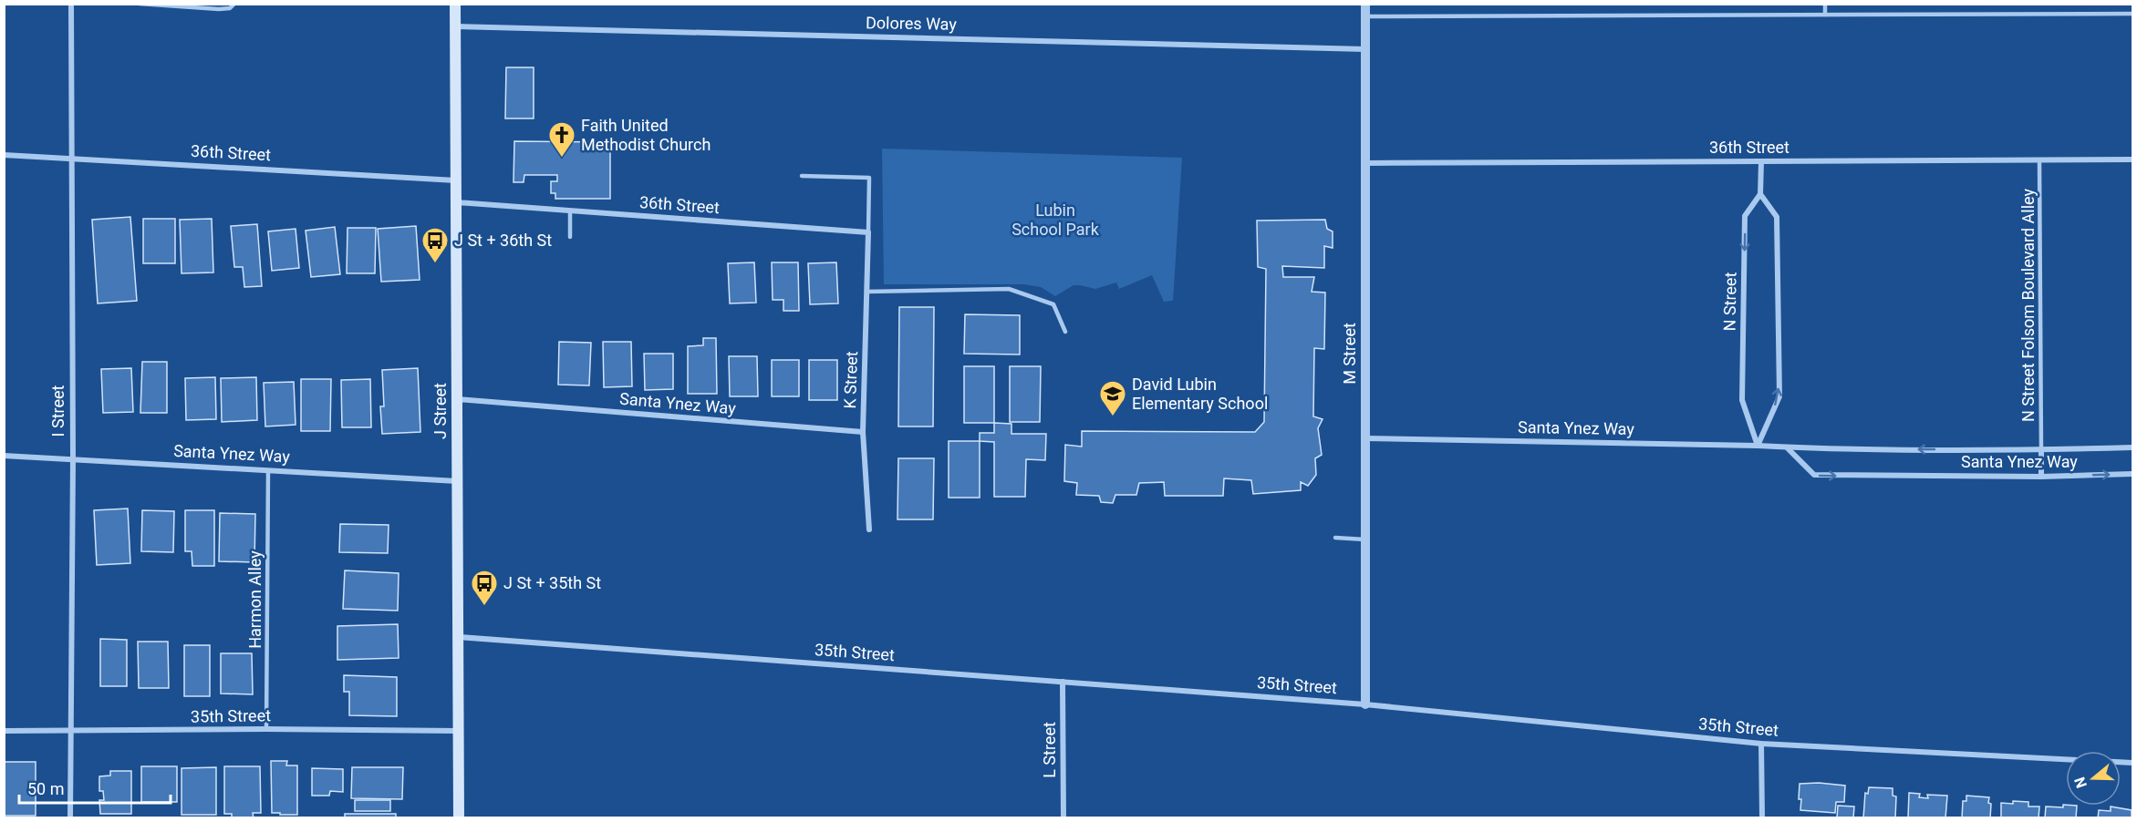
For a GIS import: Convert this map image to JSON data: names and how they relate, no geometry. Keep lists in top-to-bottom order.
{
  "streets": {
    "main road": ["J Street"],
    "street": [
      "Dolores Way",
      "36th Street",
      "N Street",
      "M Street",
      "K Street",
      "Santa Ynez Way",
      "I Street",
      "35th Street",
      "L Street"
    ],
    "lane": ["N Street Folsom Boulevard Alley", "Harmon Alley"]
  },
  "crossings": [
    ["Dolores Way", "M Street"],
    ["Dolores Way", "J Street"],
    ["36th Street", "N Street Folsom Boulevard Alley"],
    ["36th Street", "M Street"],
    ["36th Street", "K Street"],
    ["36th Street", "I Street"],
    ["36th Street", "J Street"],
    ["N Street", "Santa Ynez Way"],
    ["N Street Folsom Boulevard Alley", "Santa Ynez Way"],
    ["M Street", "Santa Ynez Way"],
    ["M Street", "35th Street"],
    ["K Street", "Santa Ynez Way"],
    ["Santa Ynez Way", "I Street"],
    ["Santa Ynez Way", "J Street"],
    ["Santa Ynez Way", "Harmon Alley"],
    ["I Street", "35th Street"],
    ["J Street", "35th Street"],
    ["Harmon Alley", "35th Street"],
    ["35th Street", "L Street"]
  ],
  "parks": ["Lubin School Park"],
  "places": {
    "church": ["Faith United Methodist Church"],
    "bus stop": ["J St + 36th St", "J St + 35th St"],
    "school or university": ["David Lubin Elementary School"]
  },
  "scale_bar": "50 m",
  "north": "left"
}
